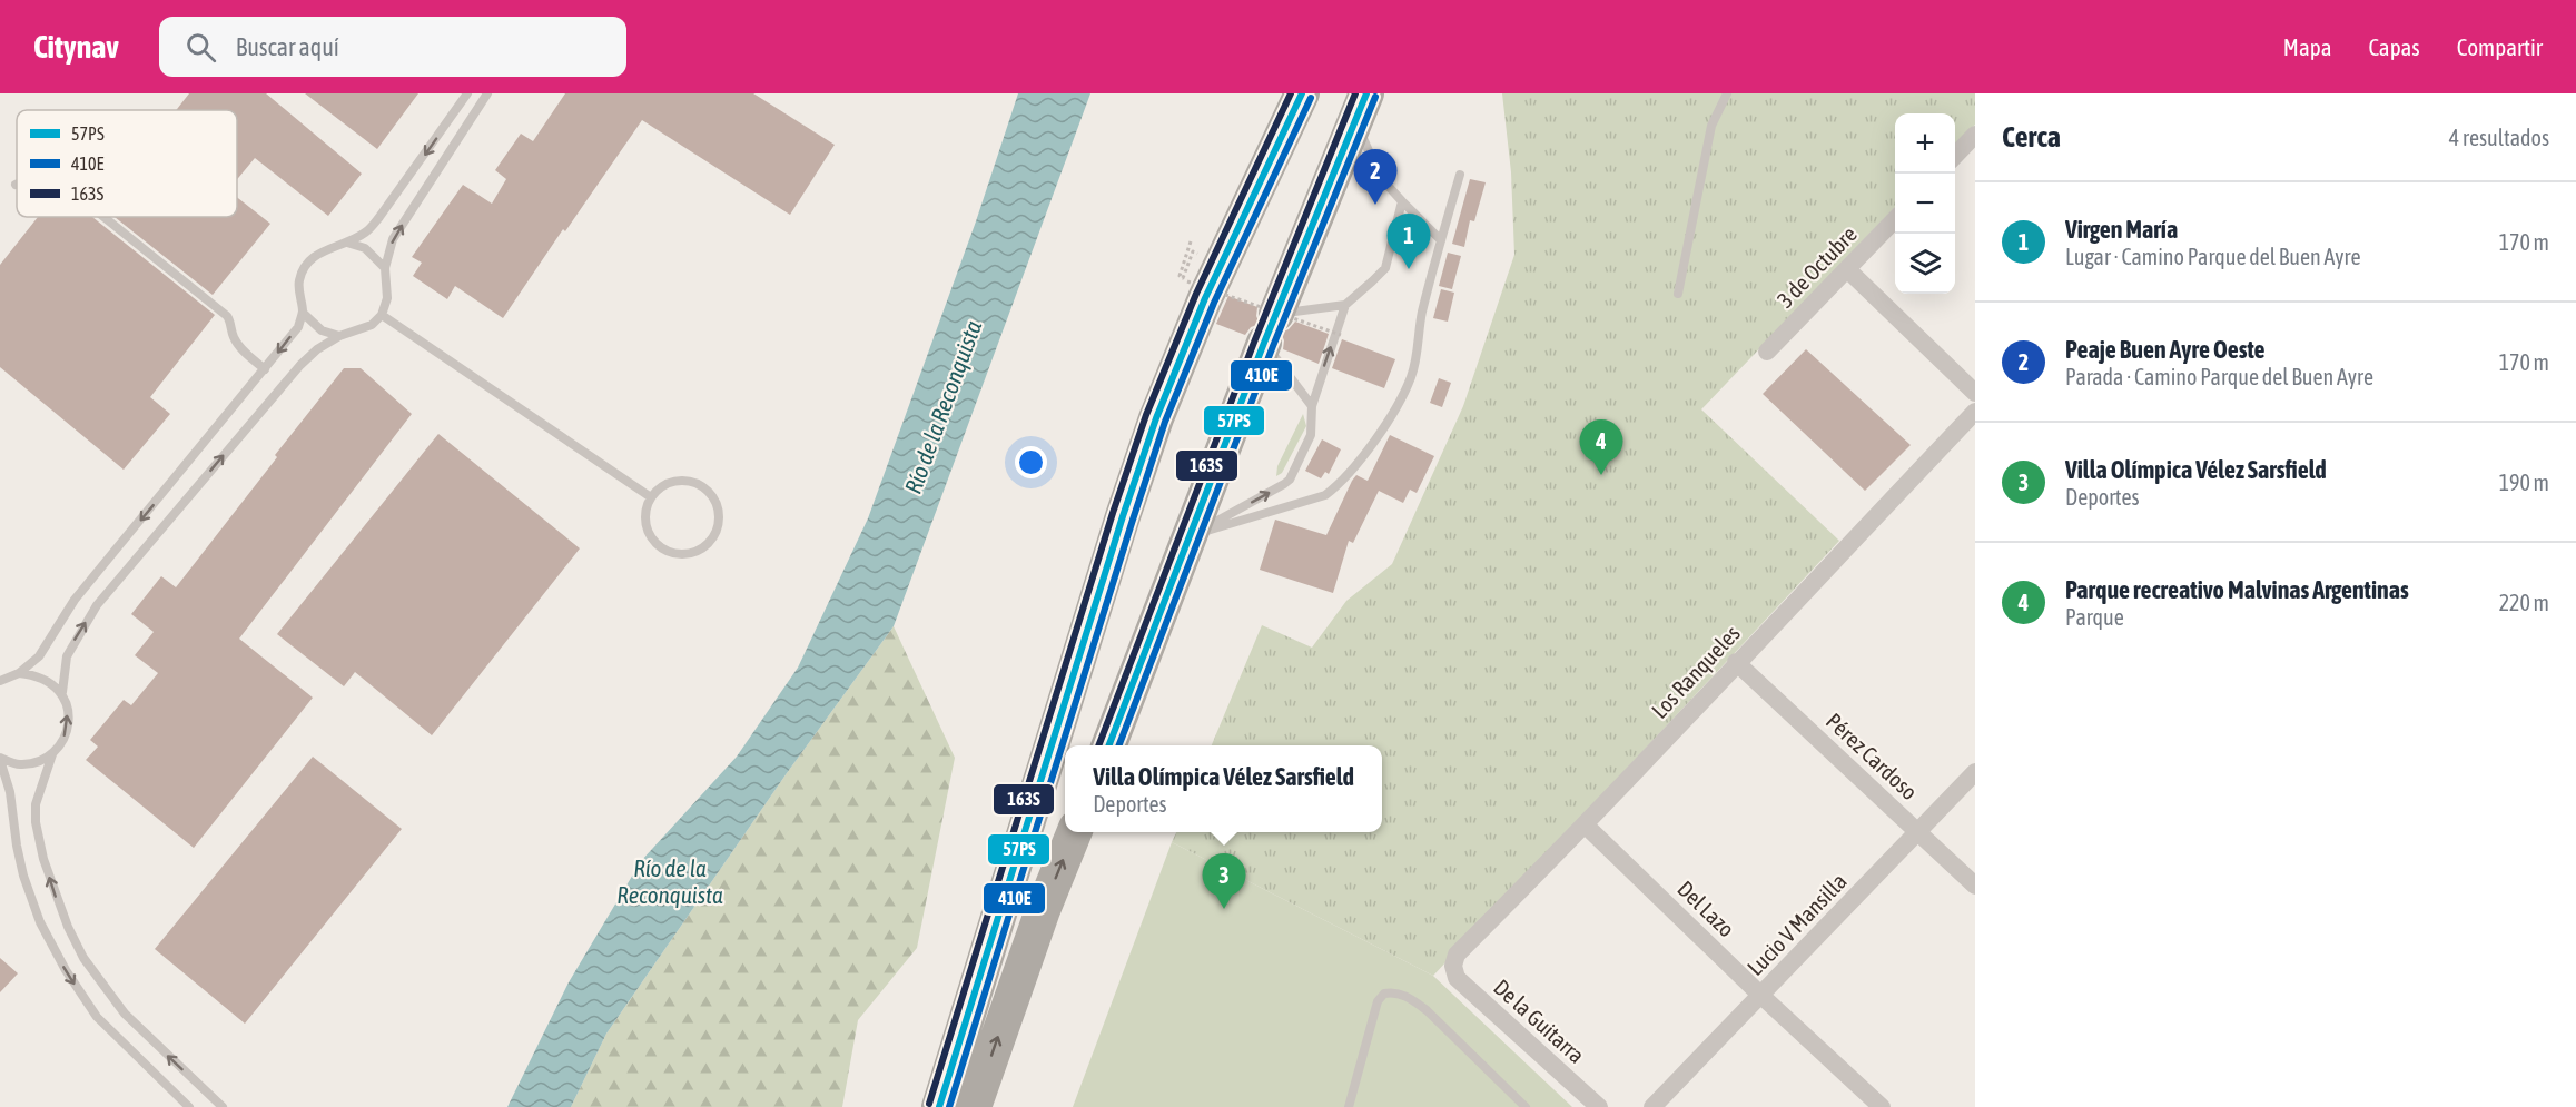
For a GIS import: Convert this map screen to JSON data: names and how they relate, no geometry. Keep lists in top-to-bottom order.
{
  "streets": {
    "street": [
      "3 de Octubre",
      "Los Ranqueles",
      "Pérez Cardoso",
      "Del Lazo",
      "Lucio V Mansilla",
      "De la Guitarra"
    ]
  },
  "crossings": [
    ["Los Ranqueles", "Pérez Cardoso"],
    ["Los Ranqueles", "Del Lazo"],
    ["Los Ranqueles", "De la Guitarra"],
    ["Pérez Cardoso", "Lucio V Mansilla"],
    ["Del Lazo", "Lucio V Mansilla"]
  ],
  "water": ["Río de la Reconquista"],
  "lines": ["transit line 57PS", "transit line 163S", "transit line 410E"],
  "legend": ["57PS", "410E", "163S"],
  "page": {
    "header": "Citynav",
    "search": "Buscar aquí",
    "nav": ["Mapa", "Capas", "Compartir"],
    "heading": ["Cerca", "4 resultados"],
    "map_buttons": ["+", "−"],
    "pins": [
      "2",
      "1",
      "4",
      "3"
    ],
    "list": [
      {
        "mark": "1",
        "name": "Virgen María",
        "note": "Lugar · Camino Parque del Buen Ayre",
        "value": "170 m"
      },
      {
        "mark": "2",
        "name": "Peaje Buen Ayre Oeste",
        "note": "Parada · Camino Parque del Buen Ayre",
        "value": "170 m"
      },
      {
        "mark": "3",
        "name": "Villa Olímpica Vélez Sarsfield",
        "note": "Deportes",
        "value": "190 m"
      },
      {
        "mark": "4",
        "name": "Parque recreativo Malvinas Argentinas",
        "note": "Parque",
        "value": "220 m"
      }
    ],
    "popup": ["Villa Olímpica Vélez Sarsfield", "Deportes"]
  }
}
